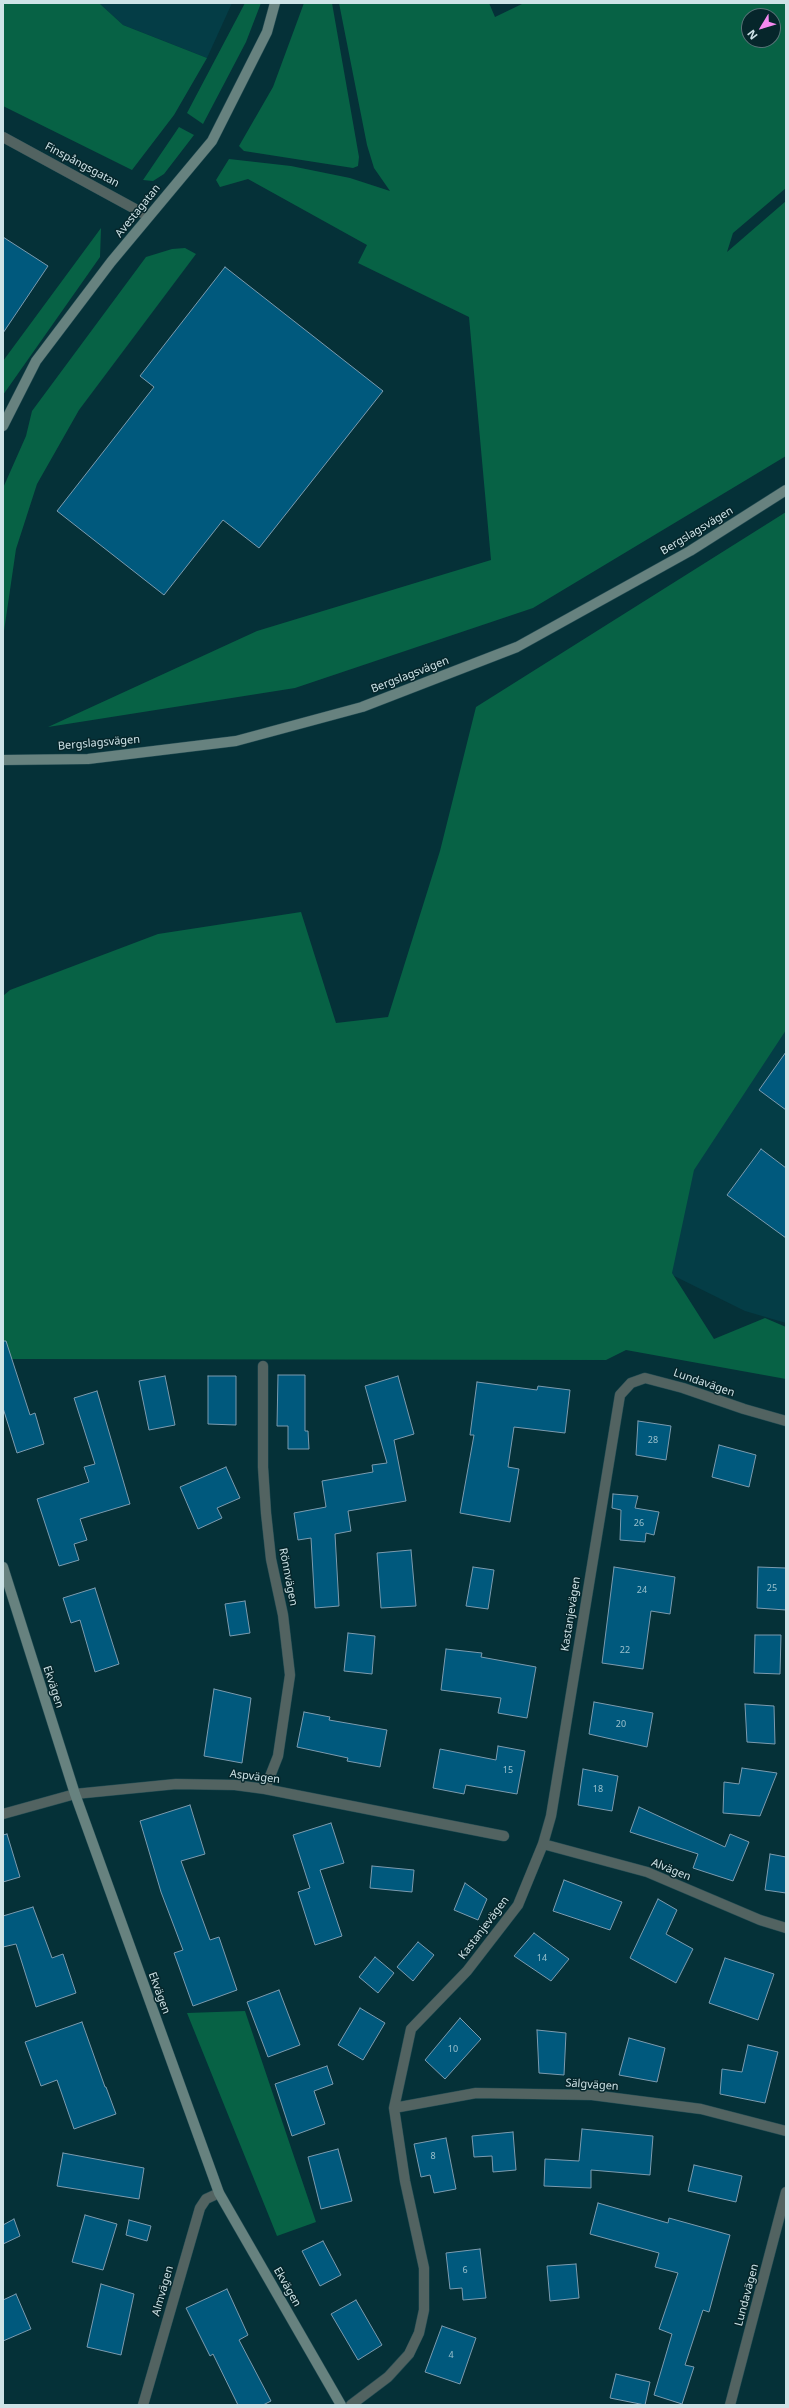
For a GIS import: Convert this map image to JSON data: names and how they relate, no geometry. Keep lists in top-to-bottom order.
{
  "streets": {
    "street": [
      "Finspångsgatan",
      "Avestagatan",
      "Bergslagsvägen",
      "Lundavägen",
      "Rönnvägen",
      "Kastanjevägen",
      "Ekvägen",
      "Aspvägen",
      "Alvägen",
      "Sälgvägen",
      "Almvägen"
    ]
  },
  "crossings": [
    ["Finspångsgatan", "Avestagatan"],
    ["Lundavägen", "Kastanjevägen"],
    ["Rönnvägen", "Aspvägen"],
    ["Kastanjevägen", "Alvägen"],
    ["Kastanjevägen", "Sälgvägen"],
    ["Ekvägen", "Aspvägen"],
    ["Ekvägen", "Almvägen"]
  ],
  "house_numbers": [
    "28",
    "26",
    "25",
    "24",
    "22",
    "20",
    "15",
    "18",
    "14",
    "10",
    "8",
    "6",
    "4"
  ],
  "north": "bottom left"
}
